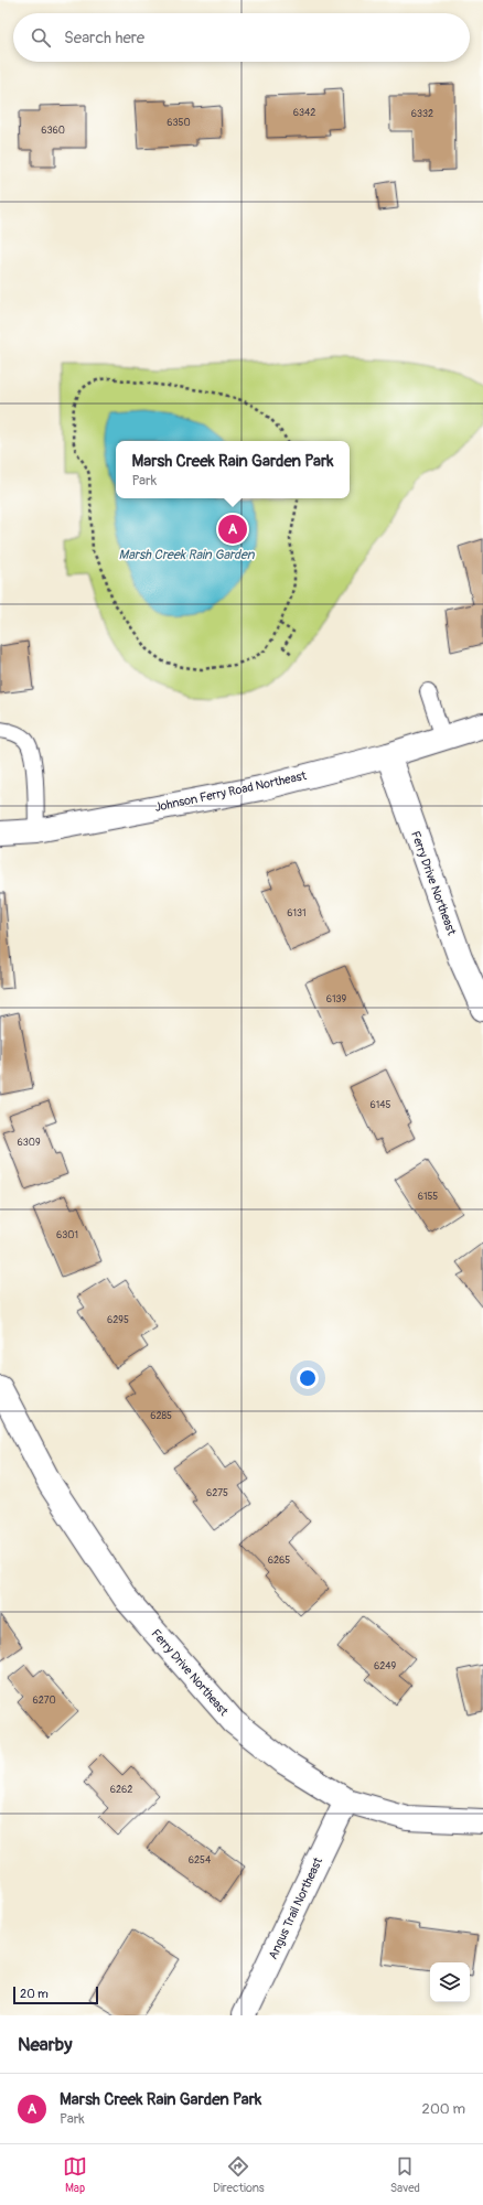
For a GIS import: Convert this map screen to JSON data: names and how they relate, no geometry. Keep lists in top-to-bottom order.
{
  "streets": {
    "street": ["Johnson Ferry Road Northeast", "Ferry Drive Northeast", "Angus Trail Northeast"]
  },
  "crossings": [
    ["Johnson Ferry Road Northeast", "Ferry Drive Northeast"],
    ["Ferry Drive Northeast", "Angus Trail Northeast"]
  ],
  "water": ["Marsh Creek Rain Garden"],
  "house_numbers": [
    "6342",
    "6332",
    "6350",
    "6360",
    "6131",
    "6139",
    "6145",
    "6309",
    "6155",
    "6301",
    "6295",
    "6285",
    "6275",
    "6265",
    "6249",
    "6270",
    "6262",
    "6254"
  ],
  "scale_bar": "20 m",
  "page": {
    "search": "Search here",
    "popup": ["Marsh Creek Rain Garden Park", "Park"],
    "pins": "A",
    "scale": "20 m",
    "heading": "Nearby",
    "list": [
      {
        "mark": "A",
        "name": "Marsh Creek Rain Garden Park",
        "note": "Park",
        "value": "200 m"
      }
    ],
    "nav": ["Map", "Directions", "Saved"]
  }
}
